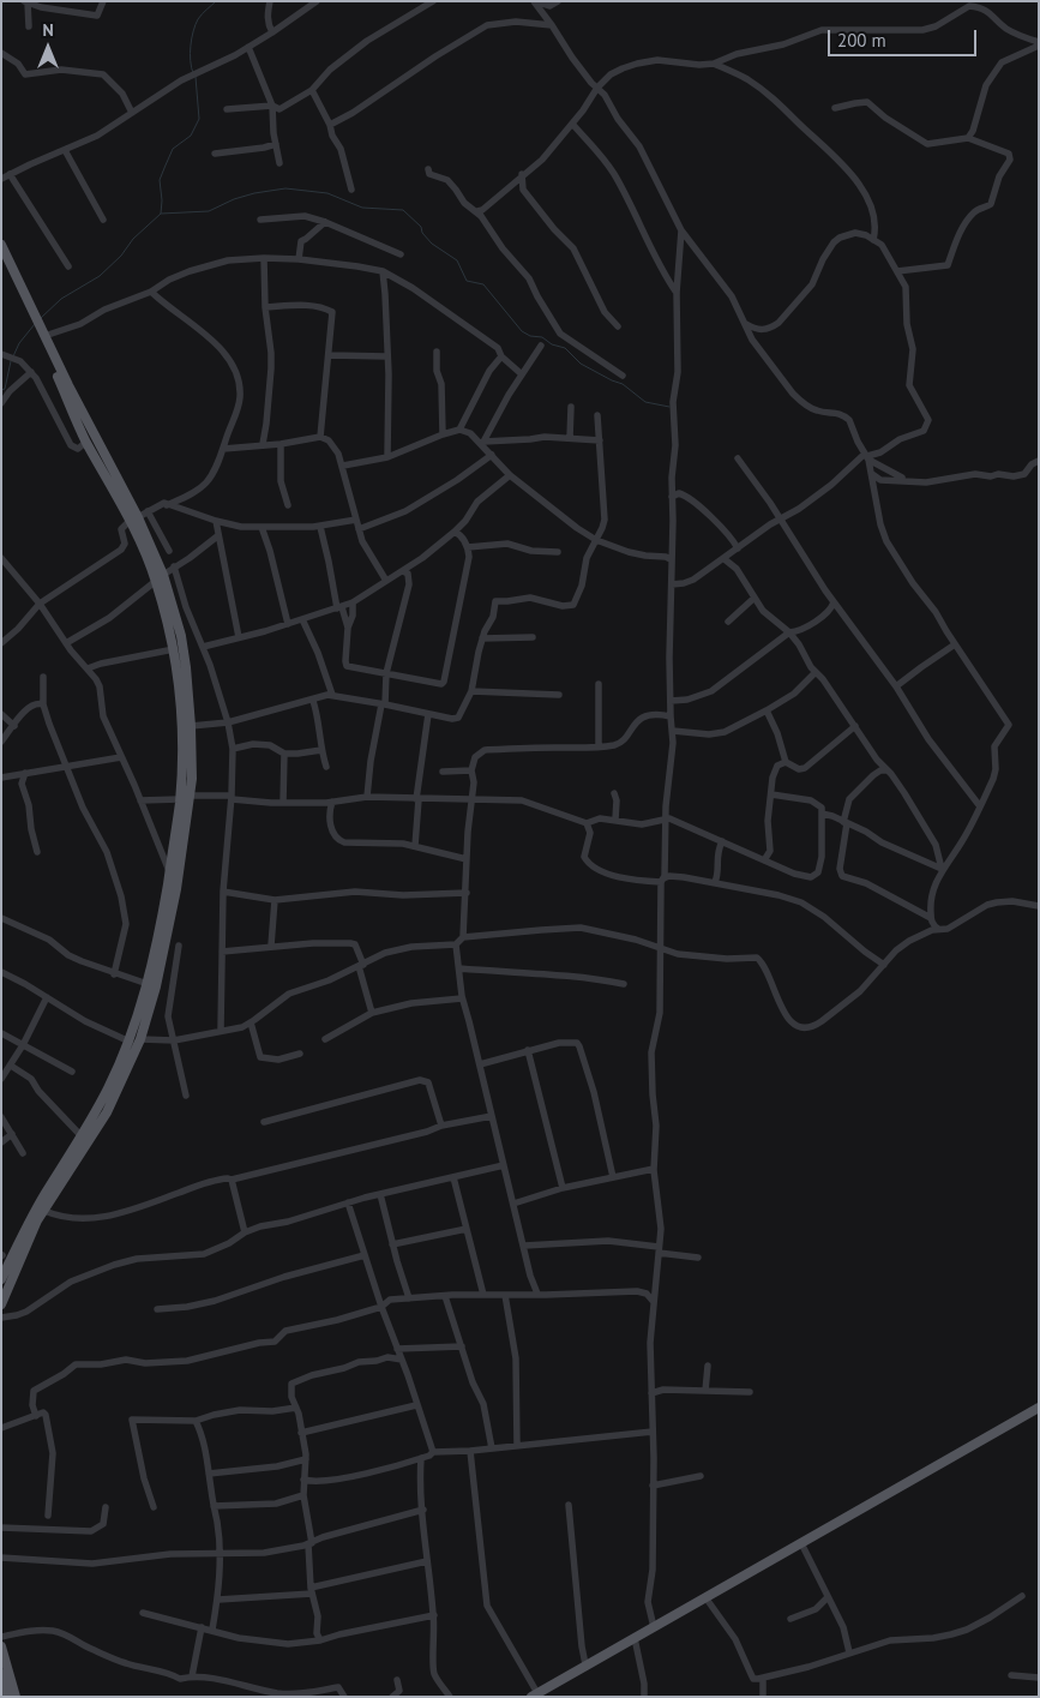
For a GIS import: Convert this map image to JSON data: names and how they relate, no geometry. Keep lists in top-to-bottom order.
{
  "scale_bar": "200 m",
  "north": "top"
}
